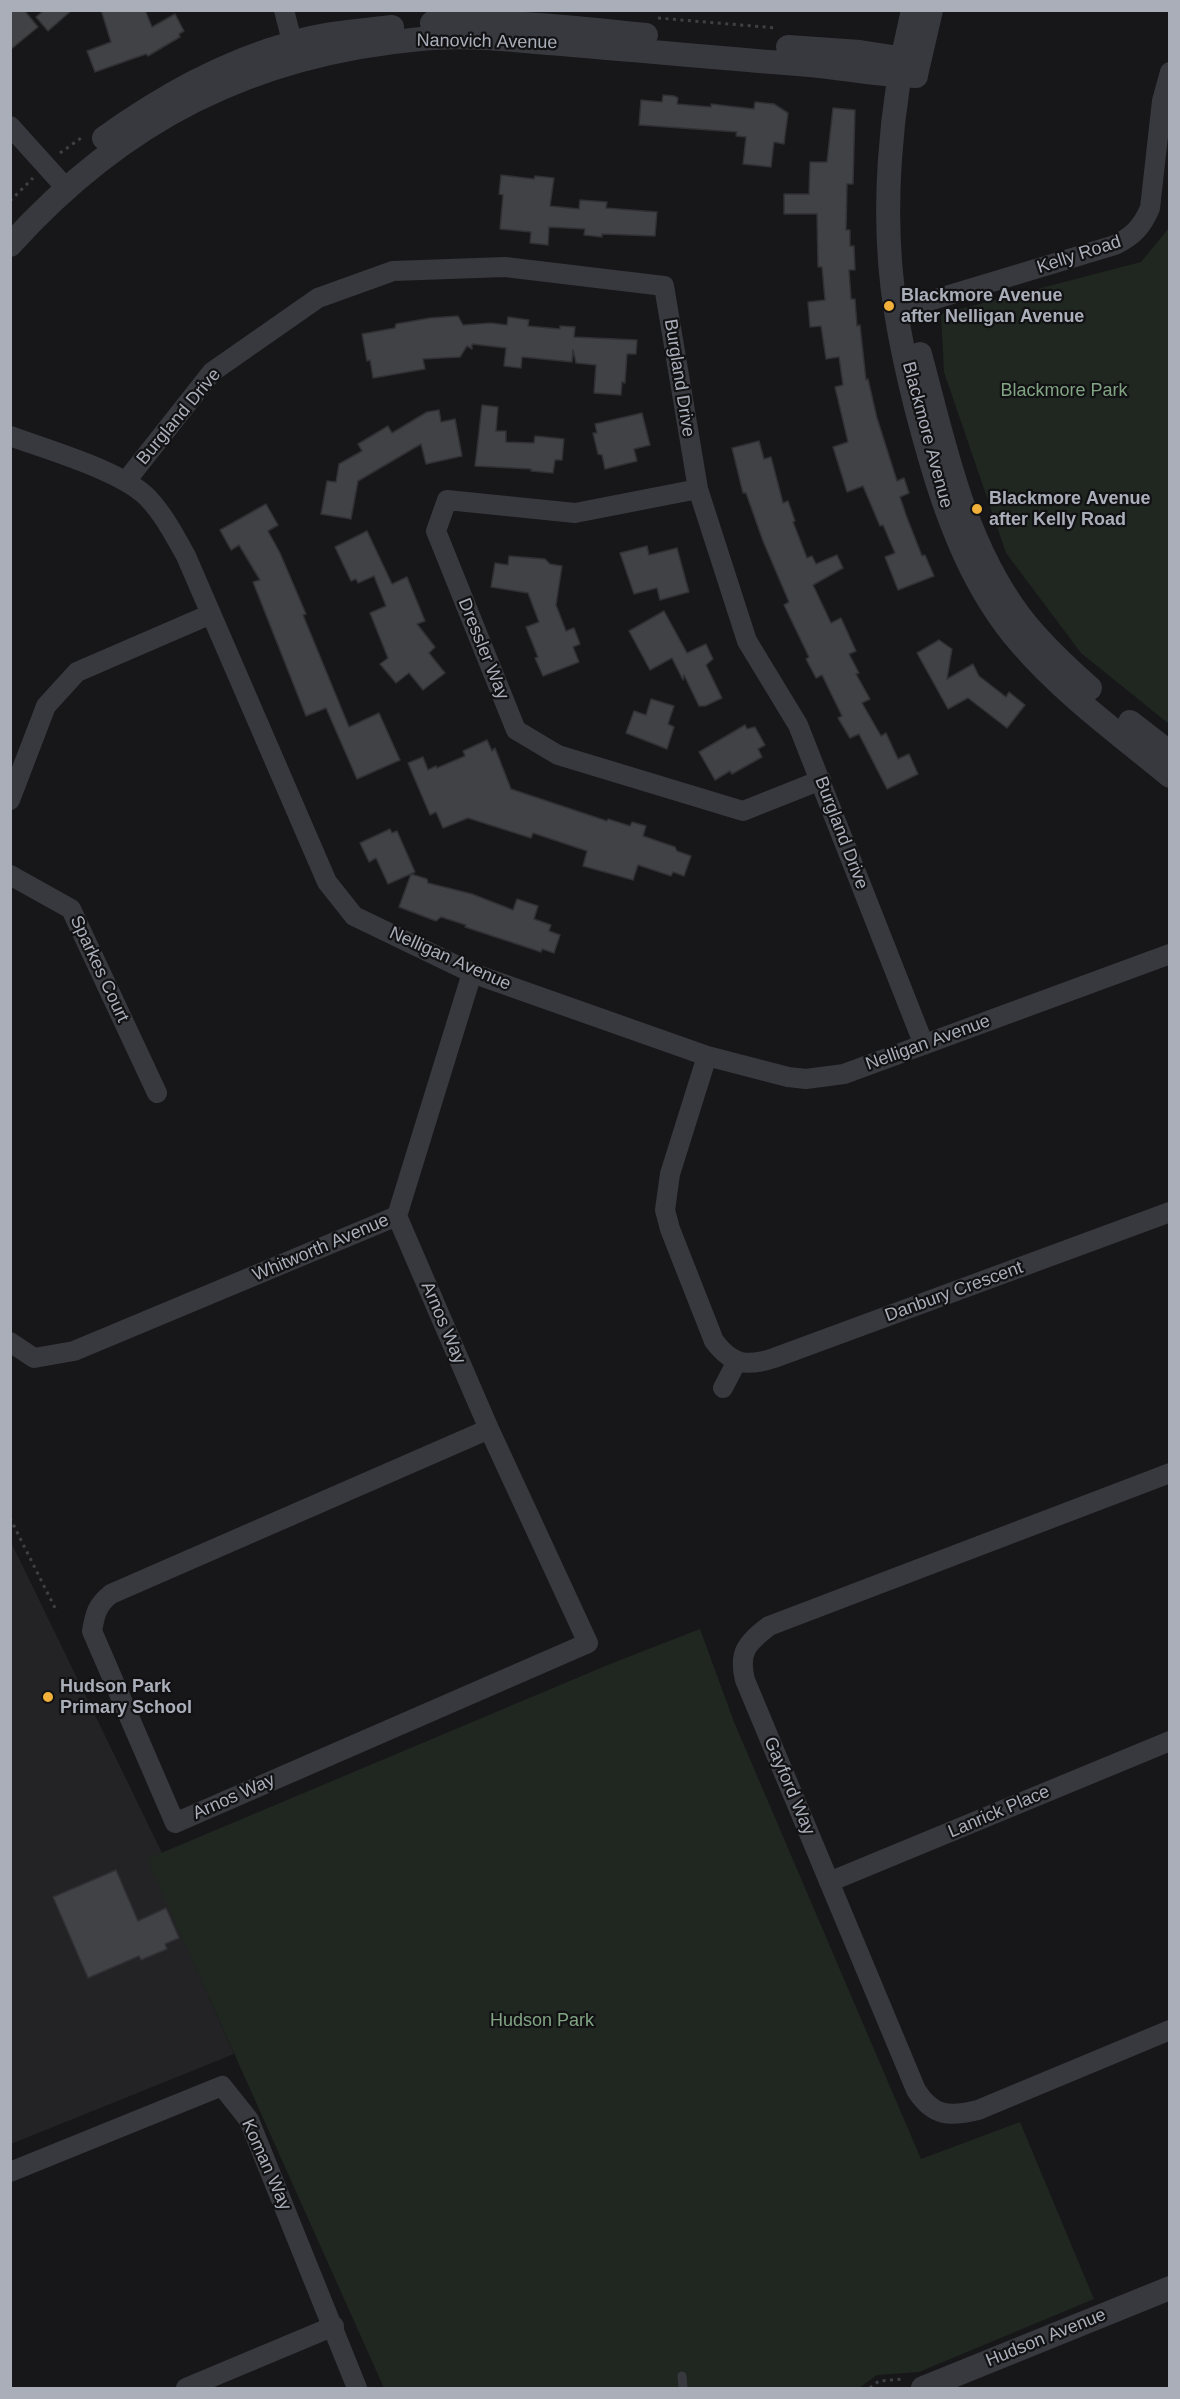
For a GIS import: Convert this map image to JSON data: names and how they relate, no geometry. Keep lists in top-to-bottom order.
{
  "streets": {
    "street": [
      "Nanovich Avenue",
      "Kelly Road",
      "Burgland Drive",
      "Blackmore Avenue",
      "Dressler Way",
      "Nelligan Avenue",
      "Sparkes Court",
      "Whitworth Avenue",
      "Danbury Crescent",
      "Arnos Way",
      "Gayford Way",
      "Lanrick Place",
      "Koman Way",
      "Hudson Avenue"
    ]
  },
  "crossings": [
    ["Nanovich Avenue", "Blackmore Avenue"],
    ["Kelly Road", "Blackmore Avenue"],
    ["Burgland Drive", "Dressler Way"],
    ["Burgland Drive", "Nelligan Avenue"],
    ["Nelligan Avenue", "Whitworth Avenue"],
    ["Whitworth Avenue", "Arnos Way"],
    ["Gayford Way", "Lanrick Place"]
  ],
  "parks": ["Blackmore Park", "Hudson Park"],
  "places": ["Blackmore Avenue after Nelligan Avenue", "Blackmore Avenue after Kelly Road", "Hudson Park Primary School"]
}
